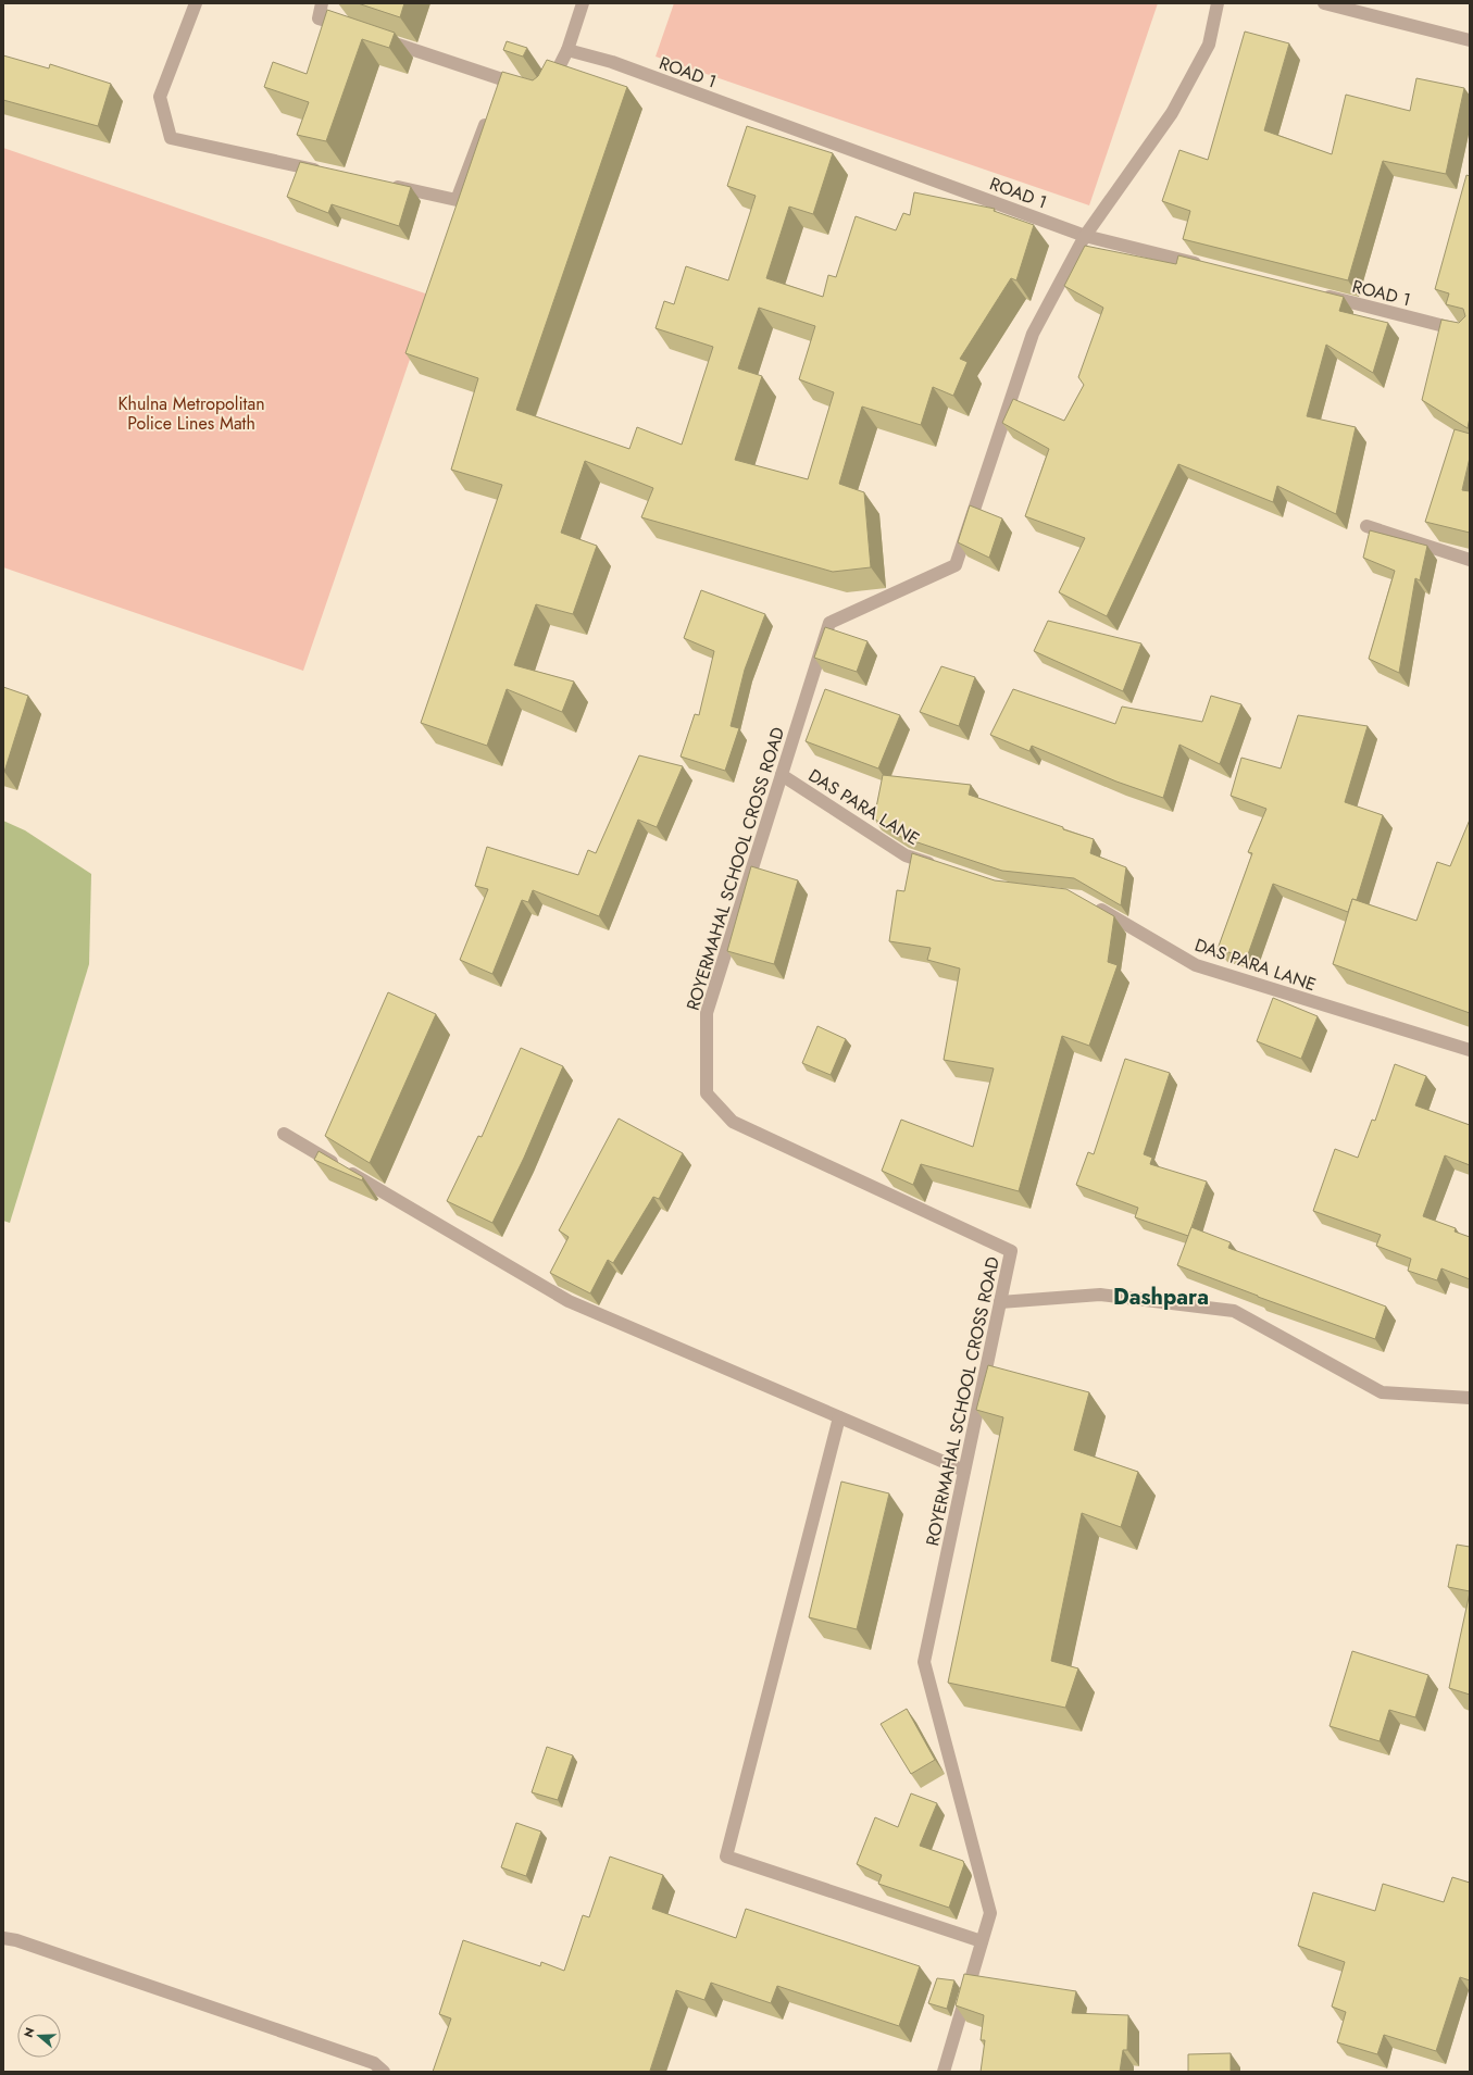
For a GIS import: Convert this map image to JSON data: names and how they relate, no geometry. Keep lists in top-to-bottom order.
{
  "streets": {
    "street": ["ROAD 1", "DAS PARA LANE", "ROYERMAHAL SCHOOL CROSS ROAD"]
  },
  "crossings": [
    ["ROAD 1", "ROYERMAHAL SCHOOL CROSS ROAD"],
    ["DAS PARA LANE", "ROYERMAHAL SCHOOL CROSS ROAD"]
  ],
  "districts": ["Dashpara"],
  "parks": ["Khulna Metropolitan Police Lines Math"],
  "north": "left"
}
